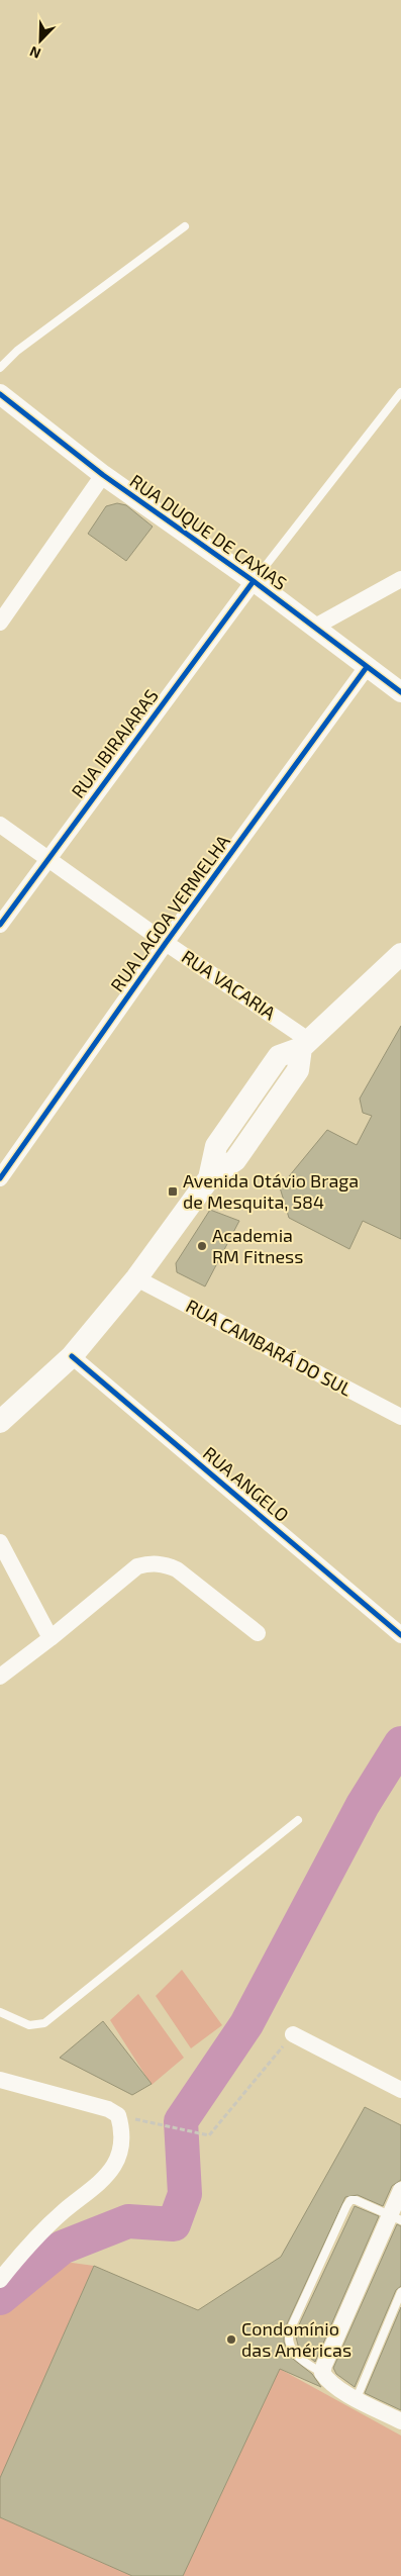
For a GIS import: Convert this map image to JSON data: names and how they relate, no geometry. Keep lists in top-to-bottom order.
{
  "streets": {
    "street": [
      "RUA DUQUE DE CAXIAS",
      "RUA IBIRAIARAS",
      "RUA LAGOA VERMELHA",
      "RUA VACARIA",
      "RUA CAMBARÁ DO SUL",
      "RUA ANGELO"
    ]
  },
  "crossings": [
    ["RUA DUQUE DE CAXIAS", "RUA IBIRAIARAS"],
    ["RUA DUQUE DE CAXIAS", "RUA LAGOA VERMELHA"],
    ["RUA IBIRAIARAS", "RUA VACARIA"],
    ["RUA LAGOA VERMELHA", "RUA VACARIA"]
  ],
  "places": {
    "transit": ["Avenida Otávio Braga de Mesquita, 584"],
    "other": ["Academia RM Fitness", "Condomínio das Américas"]
  },
  "north": "bottom left"
}
